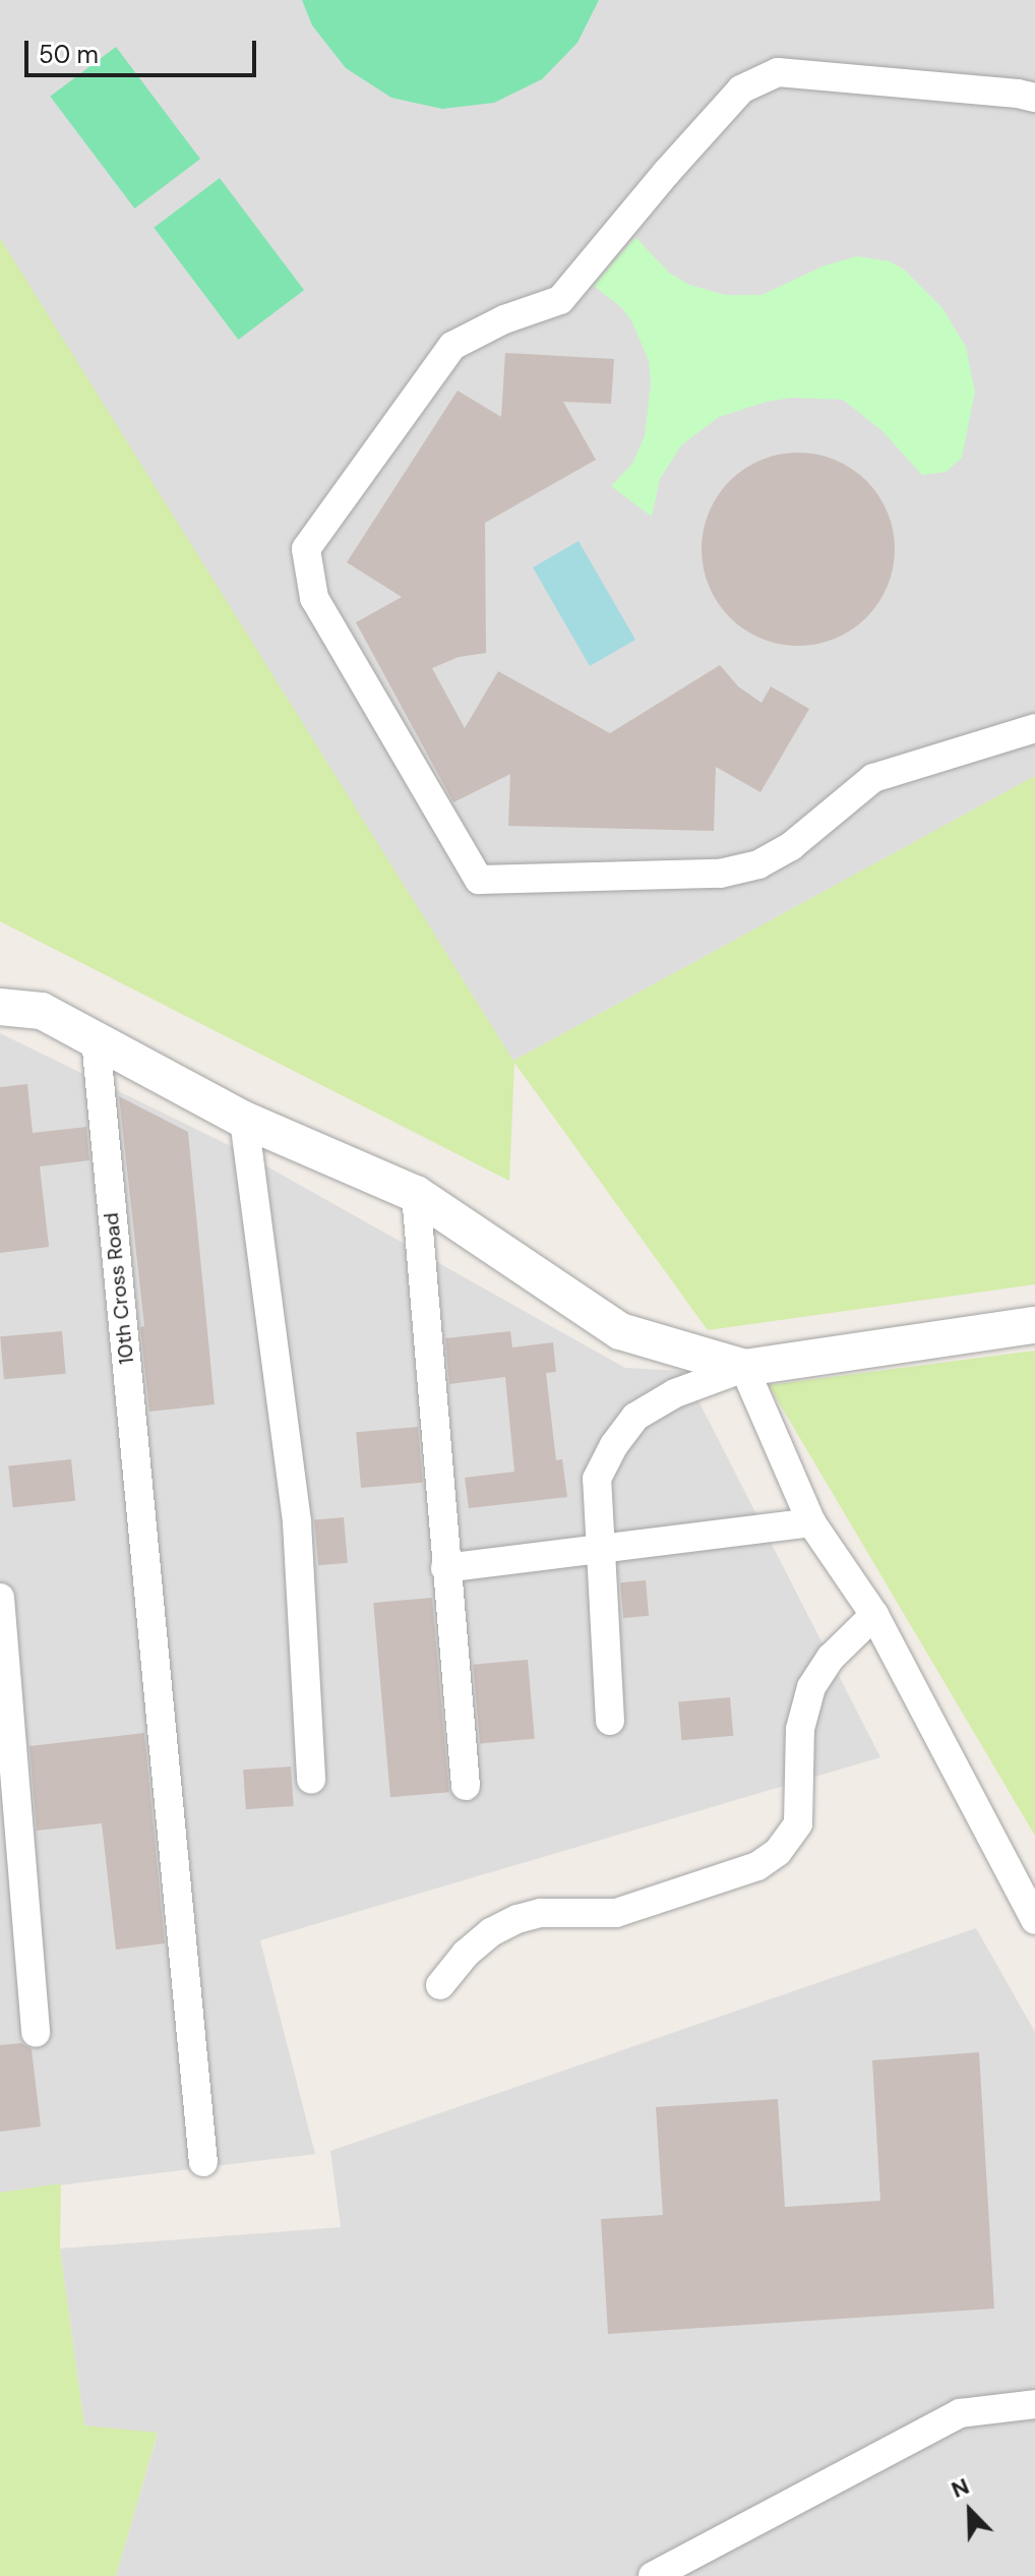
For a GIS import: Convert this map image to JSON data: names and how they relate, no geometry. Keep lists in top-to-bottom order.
{
  "streets": {
    "street": ["10th Cross Road"]
  },
  "scale_bar": "50 m",
  "north": "top left"
}
